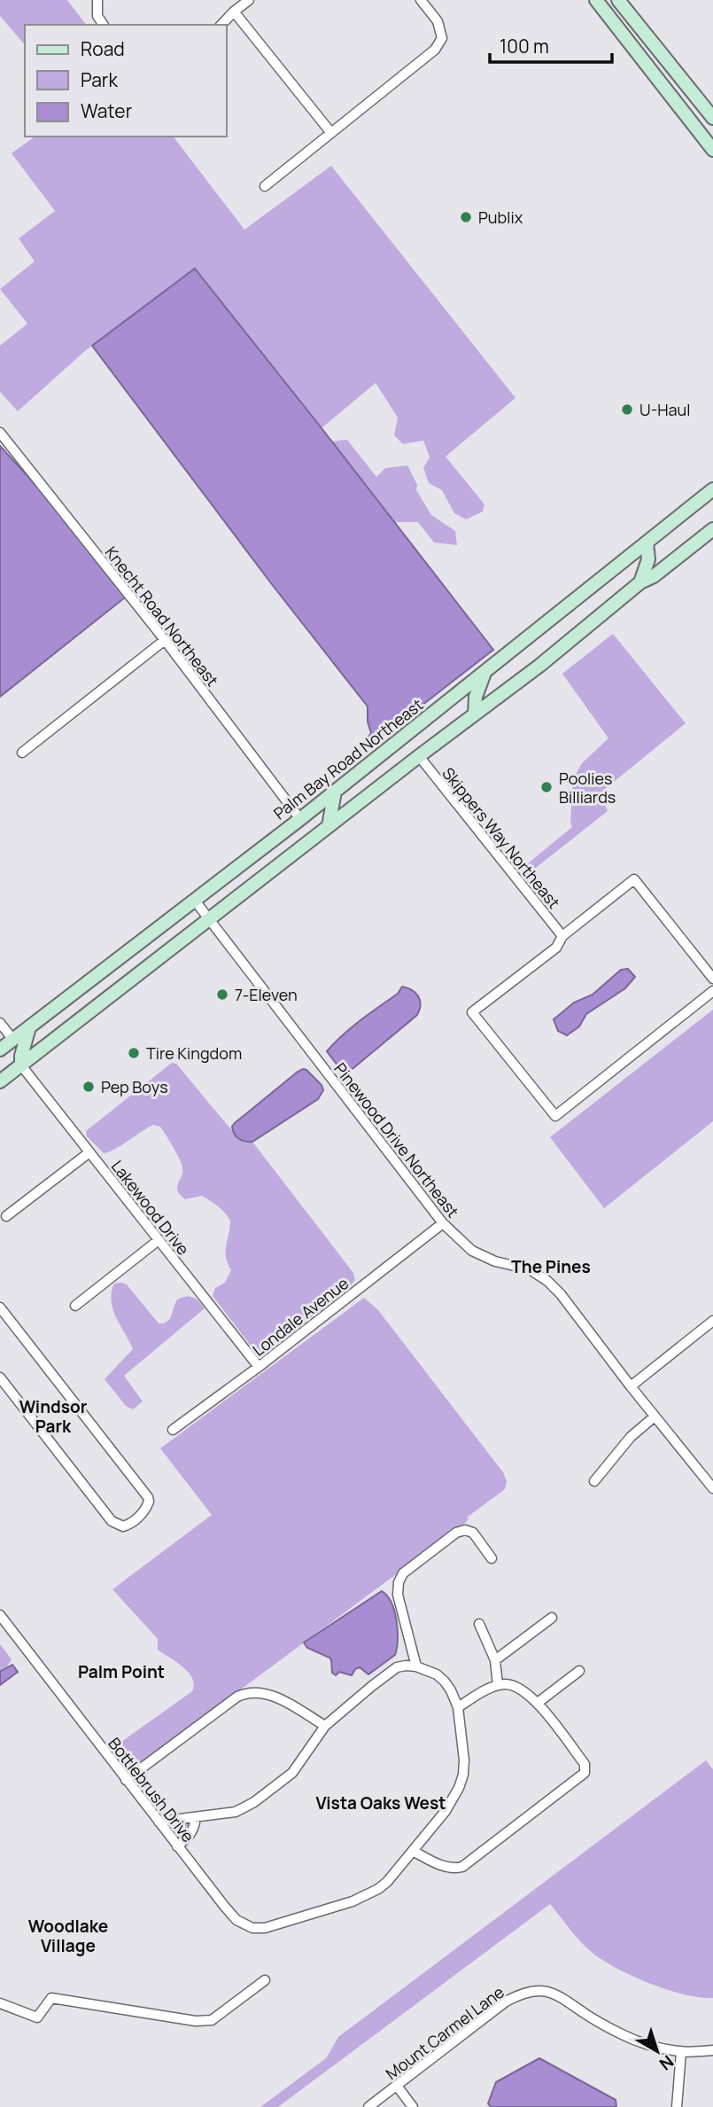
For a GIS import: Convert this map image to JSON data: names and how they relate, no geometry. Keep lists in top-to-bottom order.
{
  "streets": {
    "main road": ["Palm Bay Road Northeast"],
    "street": [
      "Knecht Road Northeast",
      "Skippers Way Northeast",
      "Pinewood Drive Northeast",
      "Lakewood Drive",
      "Londale Avenue",
      "Bottlebrush Drive",
      "Mount Carmel Lane"
    ]
  },
  "crossings": [
    ["Knecht Road Northeast", "Palm Bay Road Northeast"],
    ["Palm Bay Road Northeast", "Pinewood Drive Northeast"],
    ["Pinewood Drive Northeast", "Londale Avenue"],
    ["Lakewood Drive", "Londale Avenue"]
  ],
  "districts": [
    "The Pines",
    "Windsor Park",
    "Palm Point",
    "Vista Oaks West",
    "Woodlake Village"
  ],
  "places": [
    "Publix",
    "U-Haul",
    "Poolies Billiards",
    "7-Eleven",
    "Tire Kingdom",
    "Pep Boys"
  ],
  "legend": ["Road", "Park", "Water"],
  "scale_bar": "100 m",
  "north": "bottom right"
}
